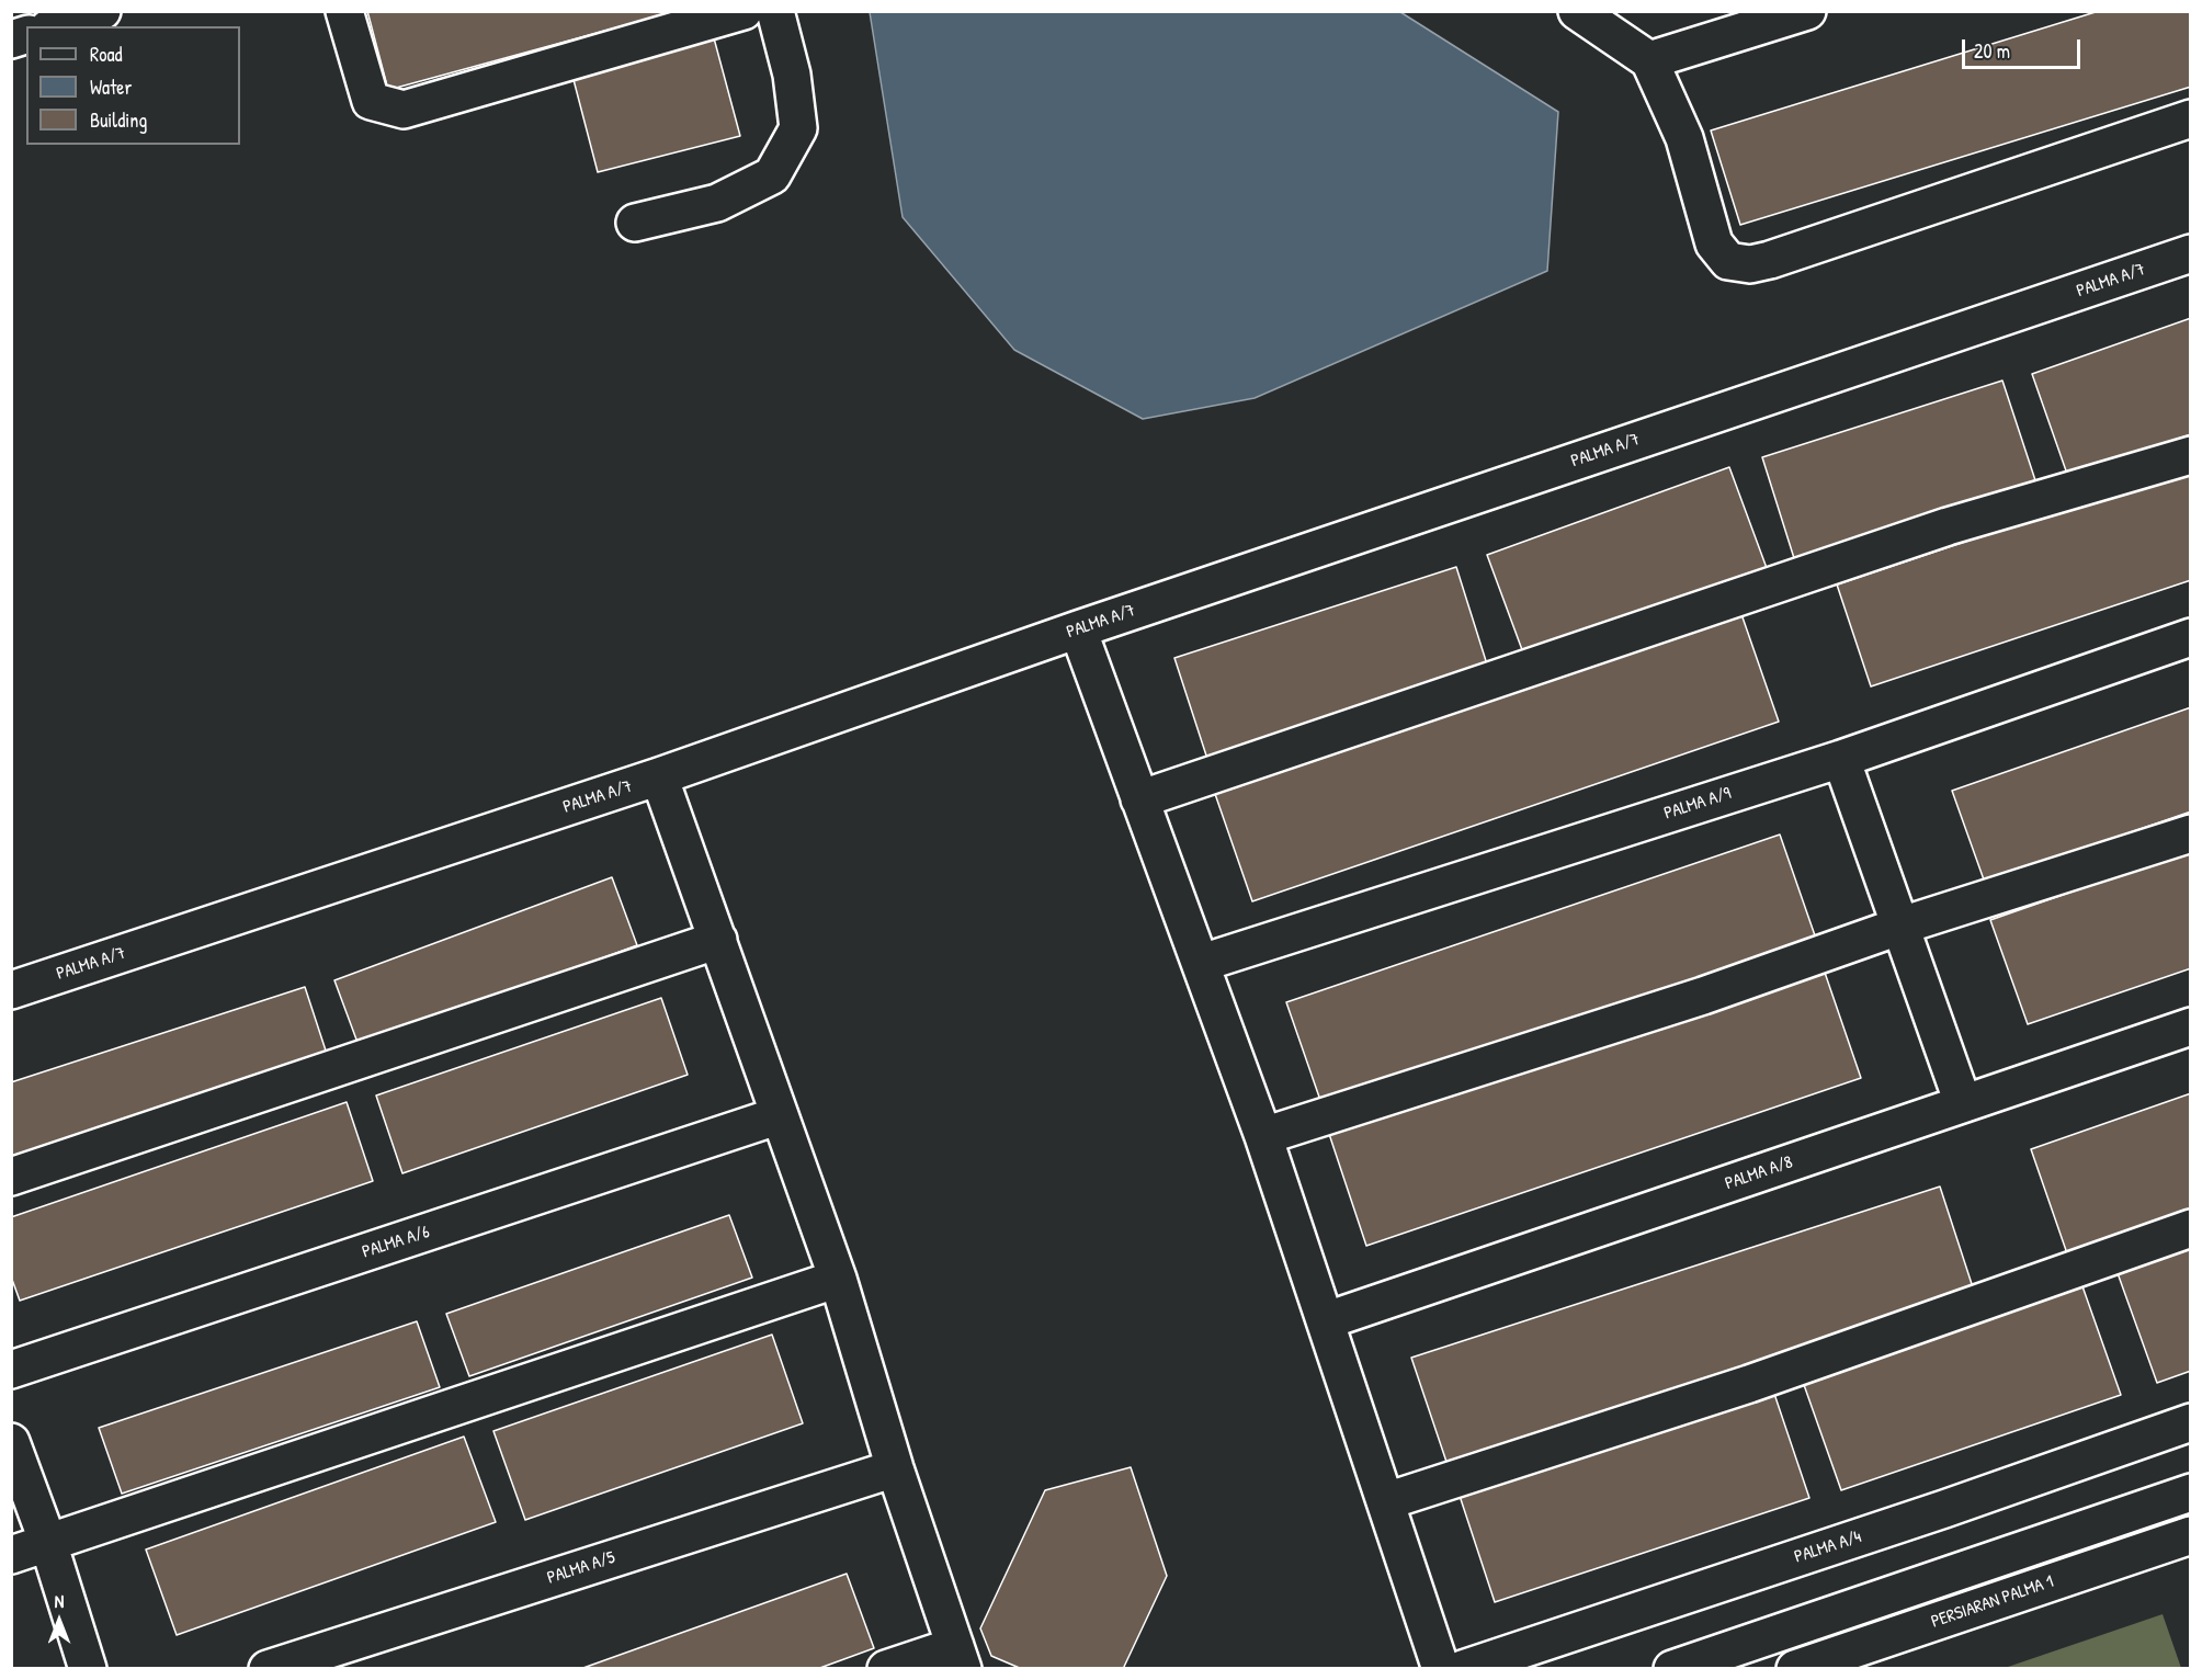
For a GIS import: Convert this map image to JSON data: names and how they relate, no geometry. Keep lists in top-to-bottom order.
{
  "streets": {
    "street": [
      "PALMA A/7",
      "PALMA A/9",
      "PALMA A/8",
      "PALMA A/6",
      "PALMA A/4",
      "PALMA A/5",
      "PERSIARAN PALMA 1"
    ]
  },
  "legend": ["Road", "Water", "Building"],
  "scale_bar": "20 m",
  "north": "top"
}
